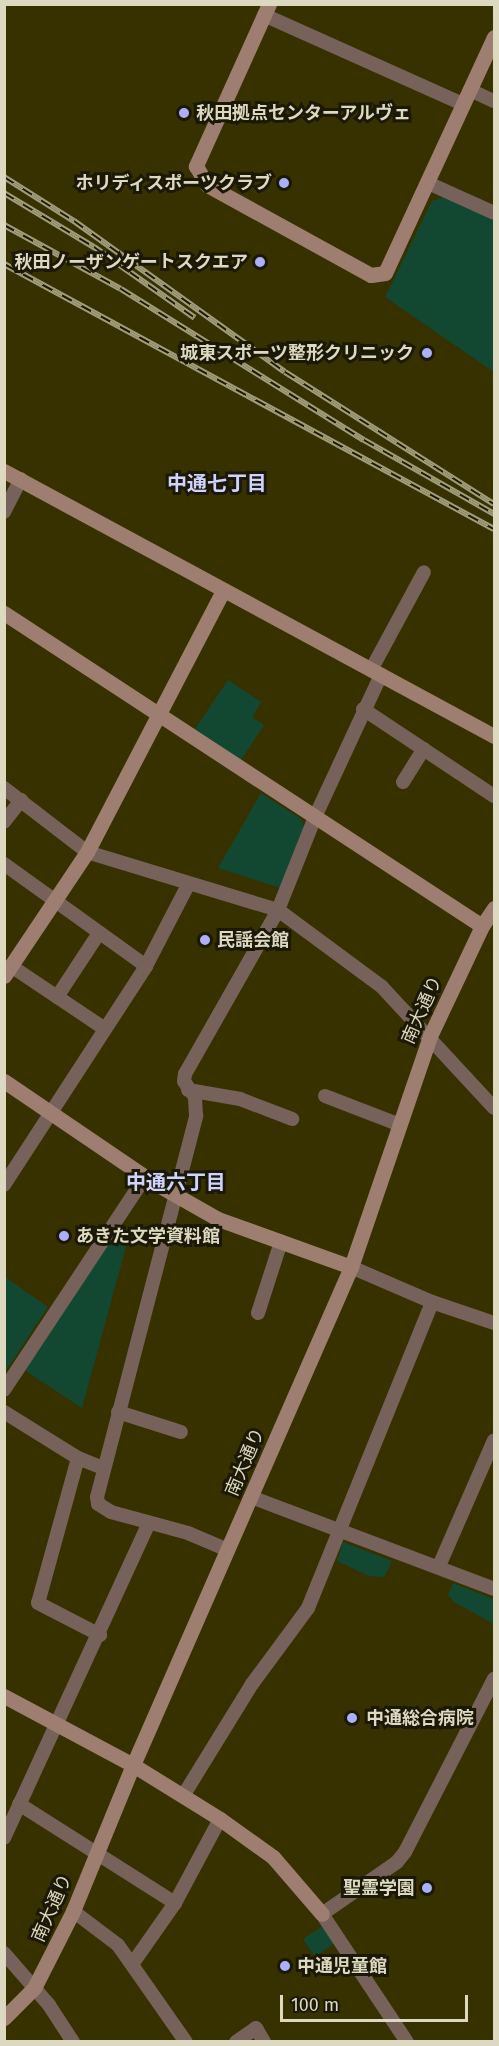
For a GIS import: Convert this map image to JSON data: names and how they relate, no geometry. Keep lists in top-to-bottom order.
{
  "streets": {
    "street": ["南大通り"]
  },
  "districts": ["中通七丁目", "中通六丁目"],
  "places": [
    "秋田拠点センターアルヴェ",
    "ホリディスポーツクラブ",
    "秋田ノーザンゲートスクエア",
    "城東スポーツ整形クリニック",
    "民謡会館",
    "あきた文学資料館",
    "中通総合病院",
    "聖霊学園",
    "中通児童館"
  ],
  "scale_bar": "100 m"
}
